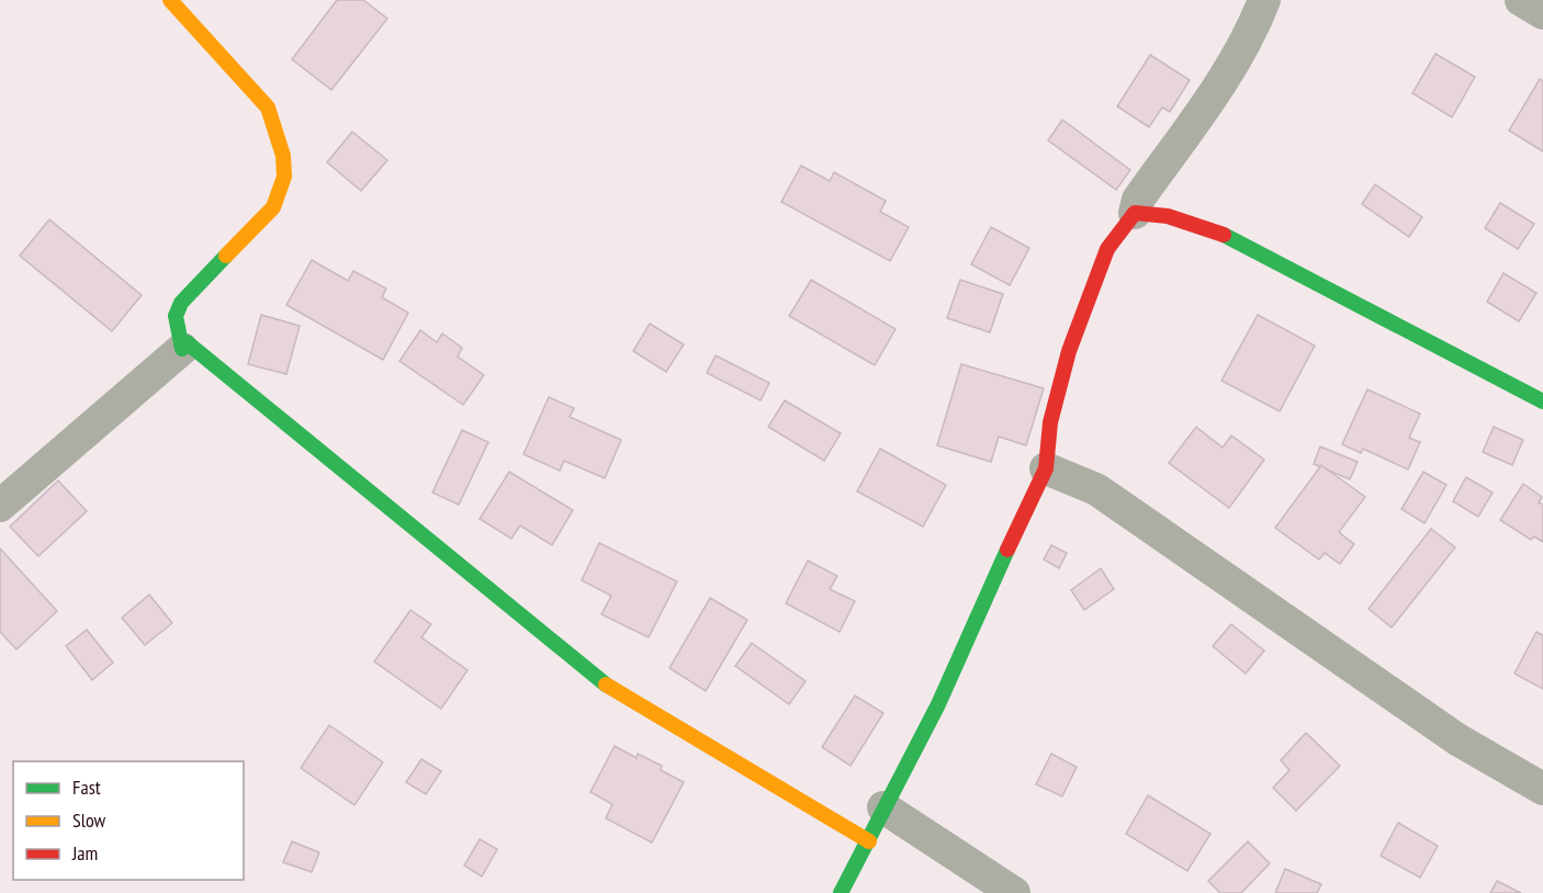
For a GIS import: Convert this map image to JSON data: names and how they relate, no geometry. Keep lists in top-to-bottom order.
{
  "legend": ["Fast", "Slow", "Jam"]
}
